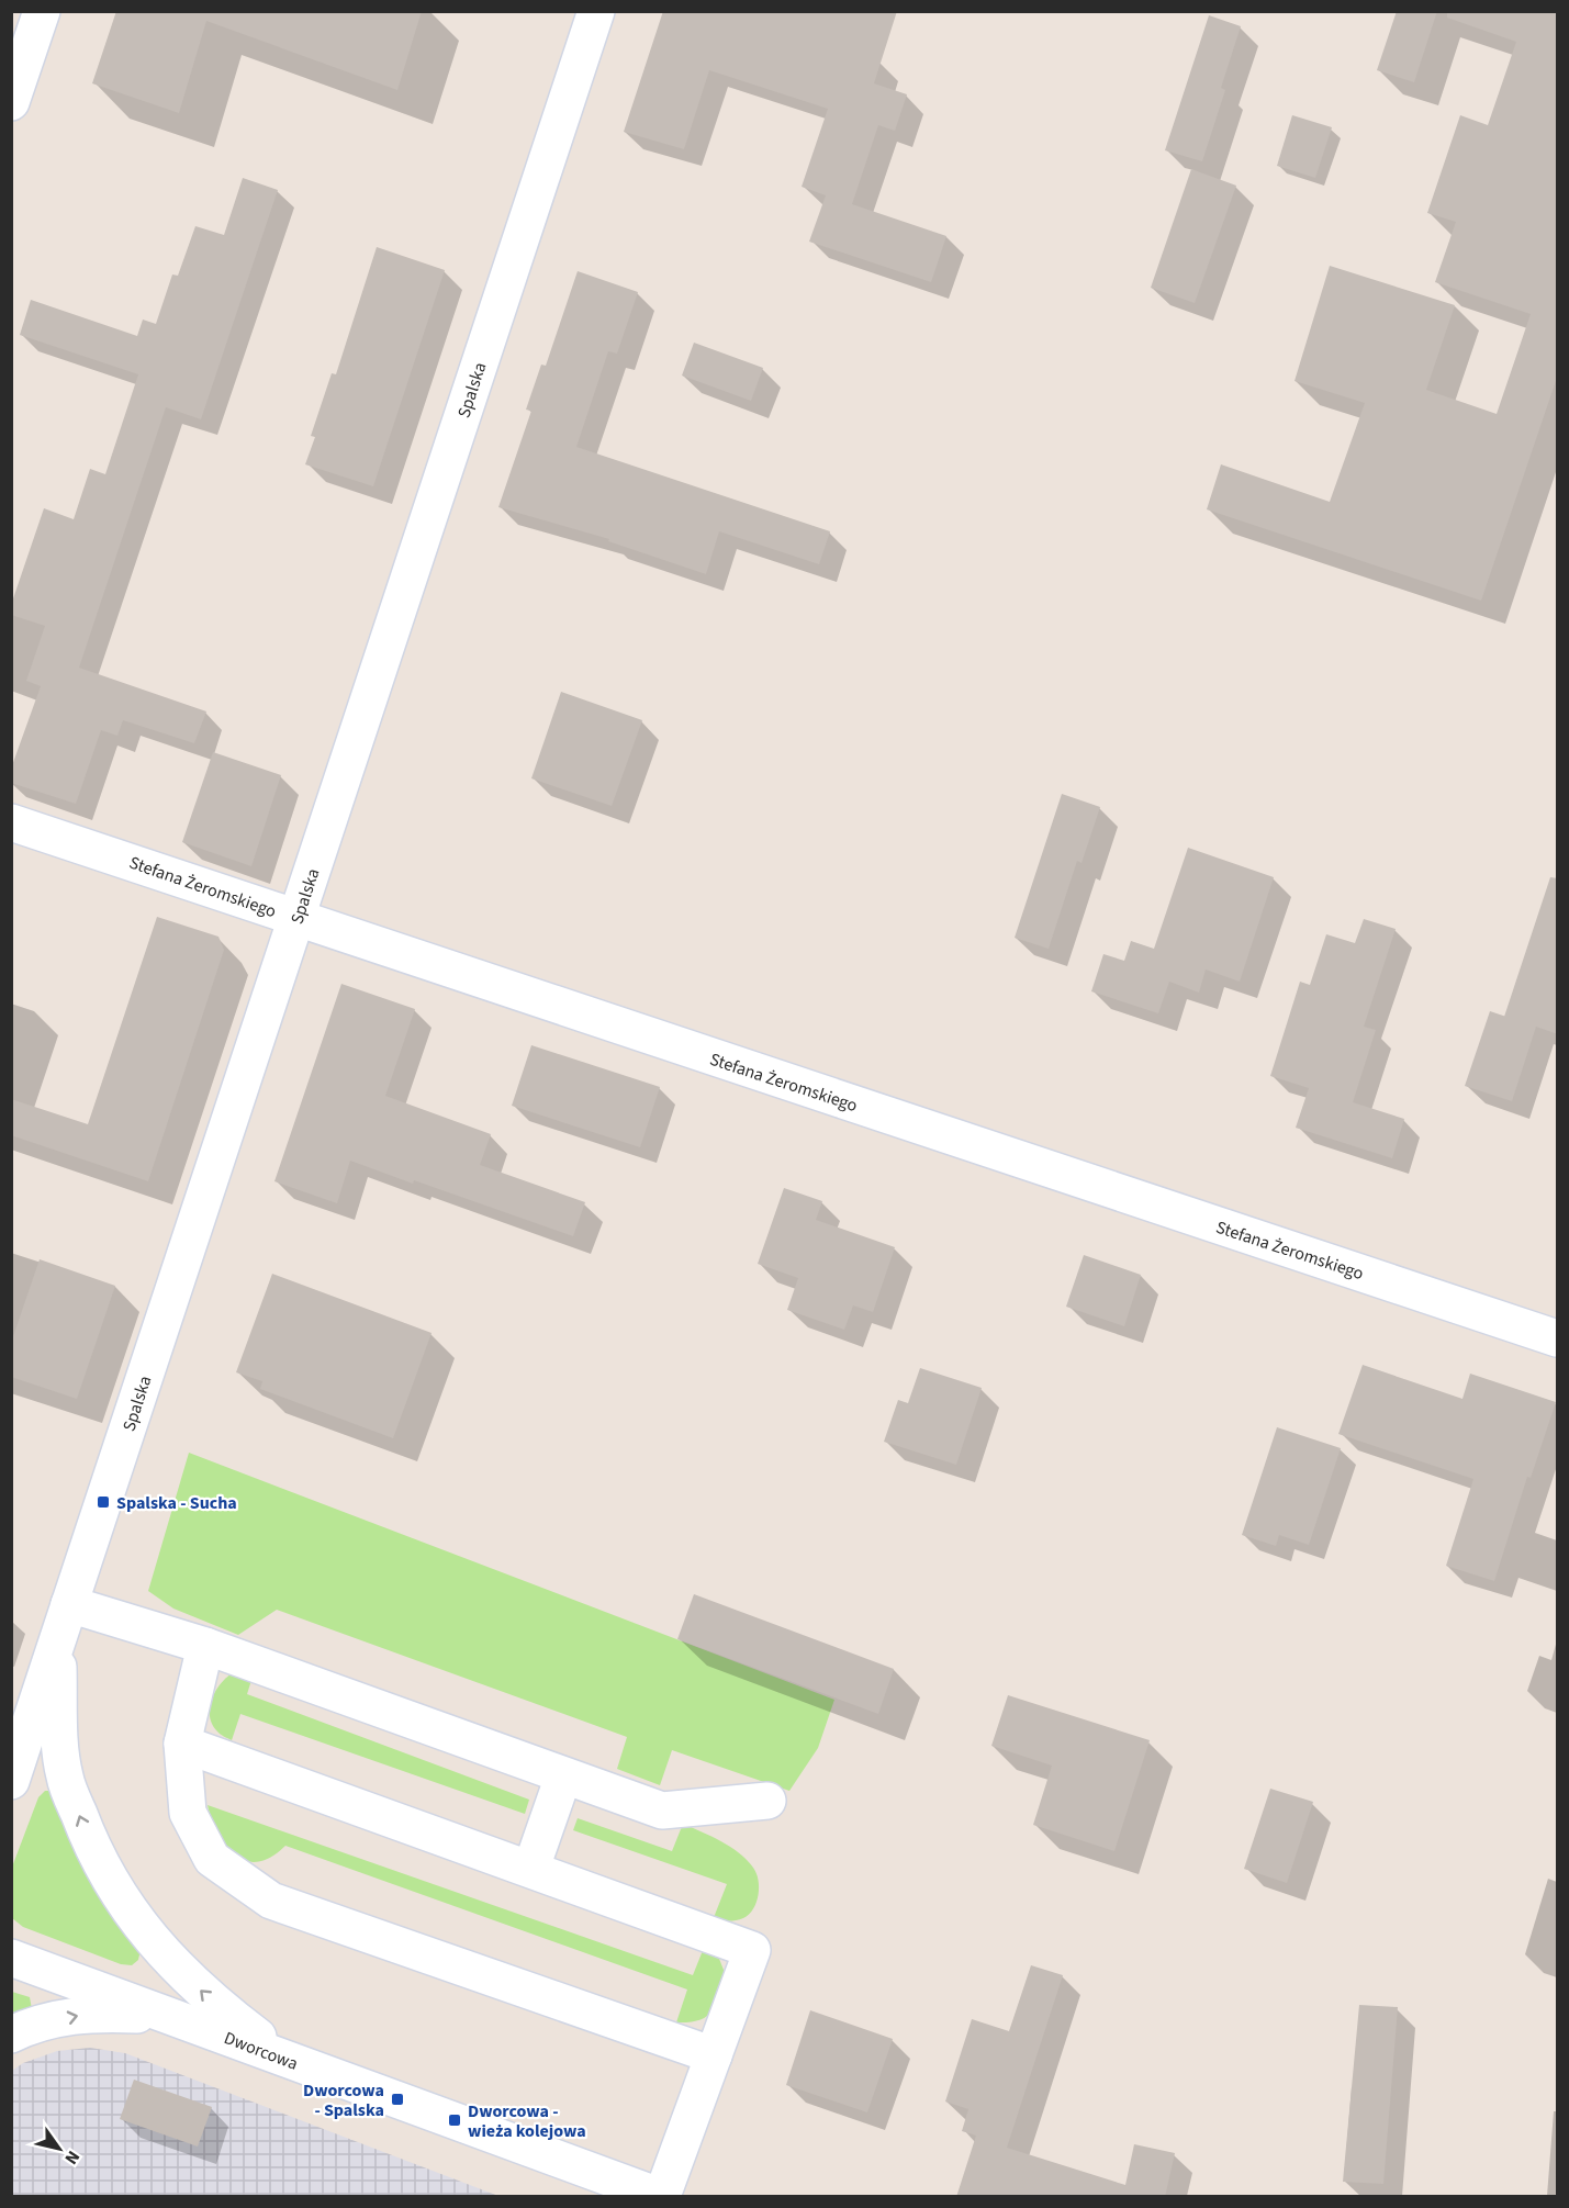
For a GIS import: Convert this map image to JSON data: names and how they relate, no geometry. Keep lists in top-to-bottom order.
{
  "streets": {
    "street": ["Spalska", "Stefana Żeromskiego", "Dworcowa"]
  },
  "crossings": [
    ["Spalska", "Stefana Żeromskiego"]
  ],
  "places": {
    "transit": ["Spalska - Sucha", "Dworcowa - Spalska", "Dworcowa - wieża kolejowa"]
  },
  "north": "bottom right"
}
